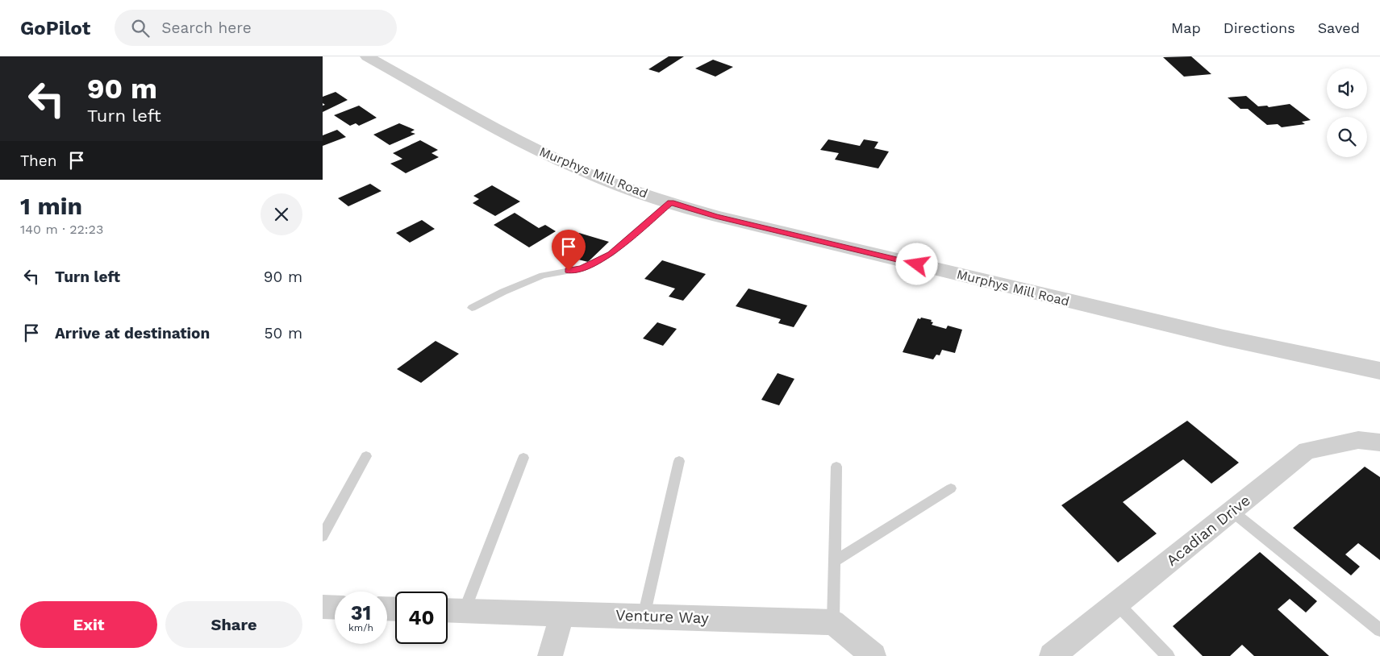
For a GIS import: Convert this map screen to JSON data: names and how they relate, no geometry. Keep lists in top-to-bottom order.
{
  "streets": {
    "street": ["Murphys Mill Road", "Acadian Drive", "Venture Way"]
  },
  "page": {
    "header": "GoPilot",
    "search": "Search here",
    "nav": ["Map", "Directions", "Saved"],
    "turn": ["90 m", "Turn left"],
    "then": "Then",
    "heading": ["1 min", "140 m · 22:23"],
    "list": [
      {
        "name": "Turn left",
        "value": "90 m"
      },
      {
        "name": "Arrive at destination",
        "value": "50 m"
      }
    ],
    "speed": "31 km/h",
    "limit": "40",
    "buttons": ["Exit", "Share"]
  }
}
